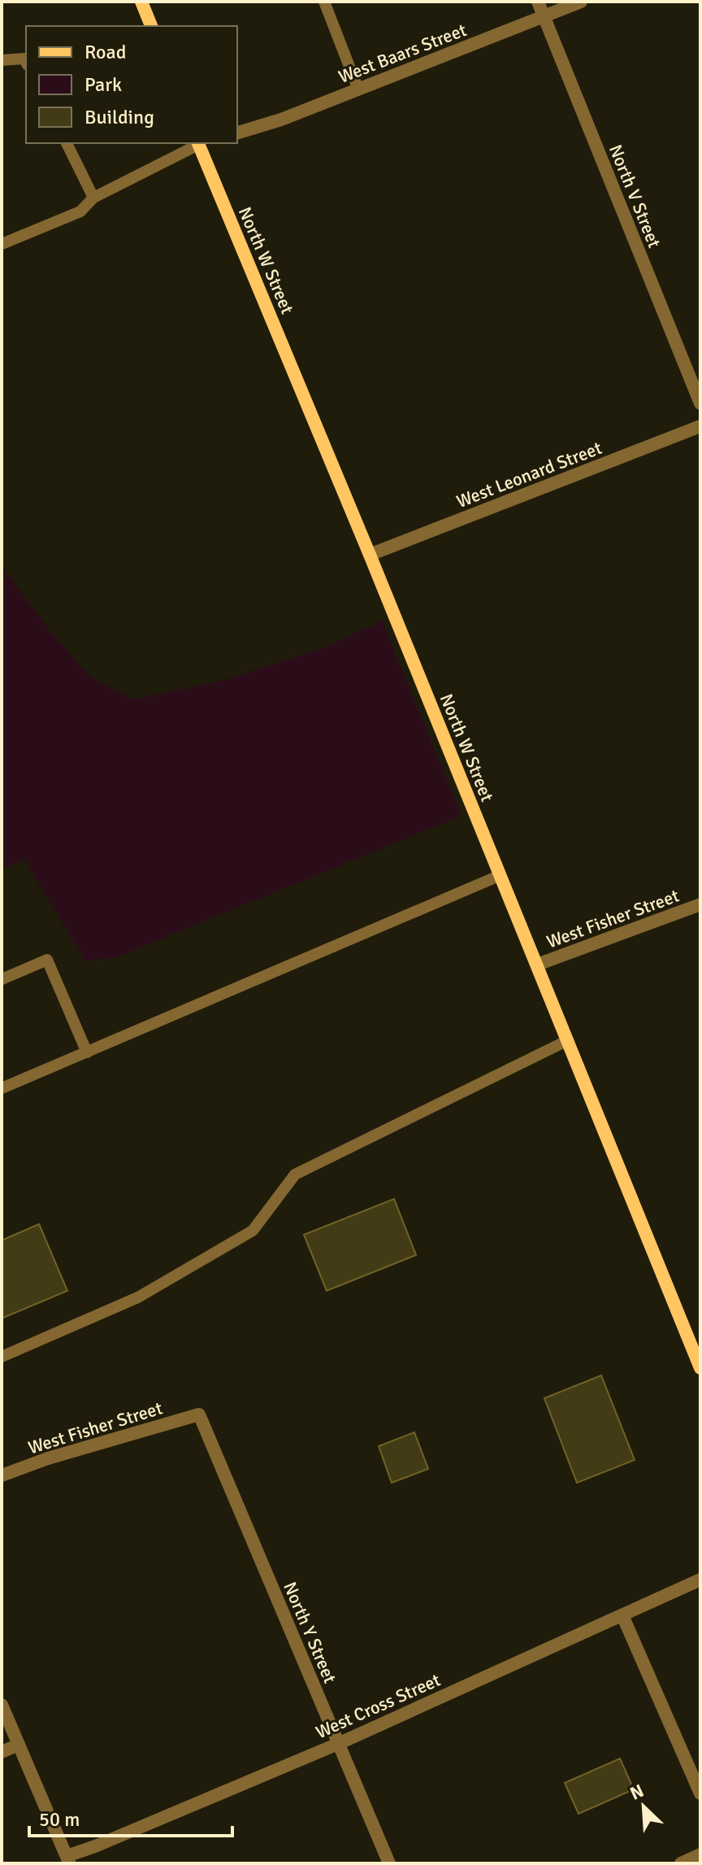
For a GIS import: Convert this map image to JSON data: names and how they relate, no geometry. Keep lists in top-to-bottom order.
{
  "streets": {
    "main road": ["North W Street"],
    "street": [
      "West Baars Street",
      "North V Street",
      "West Leonard Street",
      "West Fisher Street",
      "North Y Street",
      "West Cross Street"
    ]
  },
  "crossings": [
    ["West Baars Street", "North V Street"],
    ["North W Street", "West Leonard Street"],
    ["North W Street", "West Fisher Street"],
    ["West Fisher Street", "North Y Street"],
    ["North Y Street", "West Cross Street"]
  ],
  "legend": ["Road", "Park", "Building"],
  "scale_bar": "50 m",
  "north": "top left"
}
